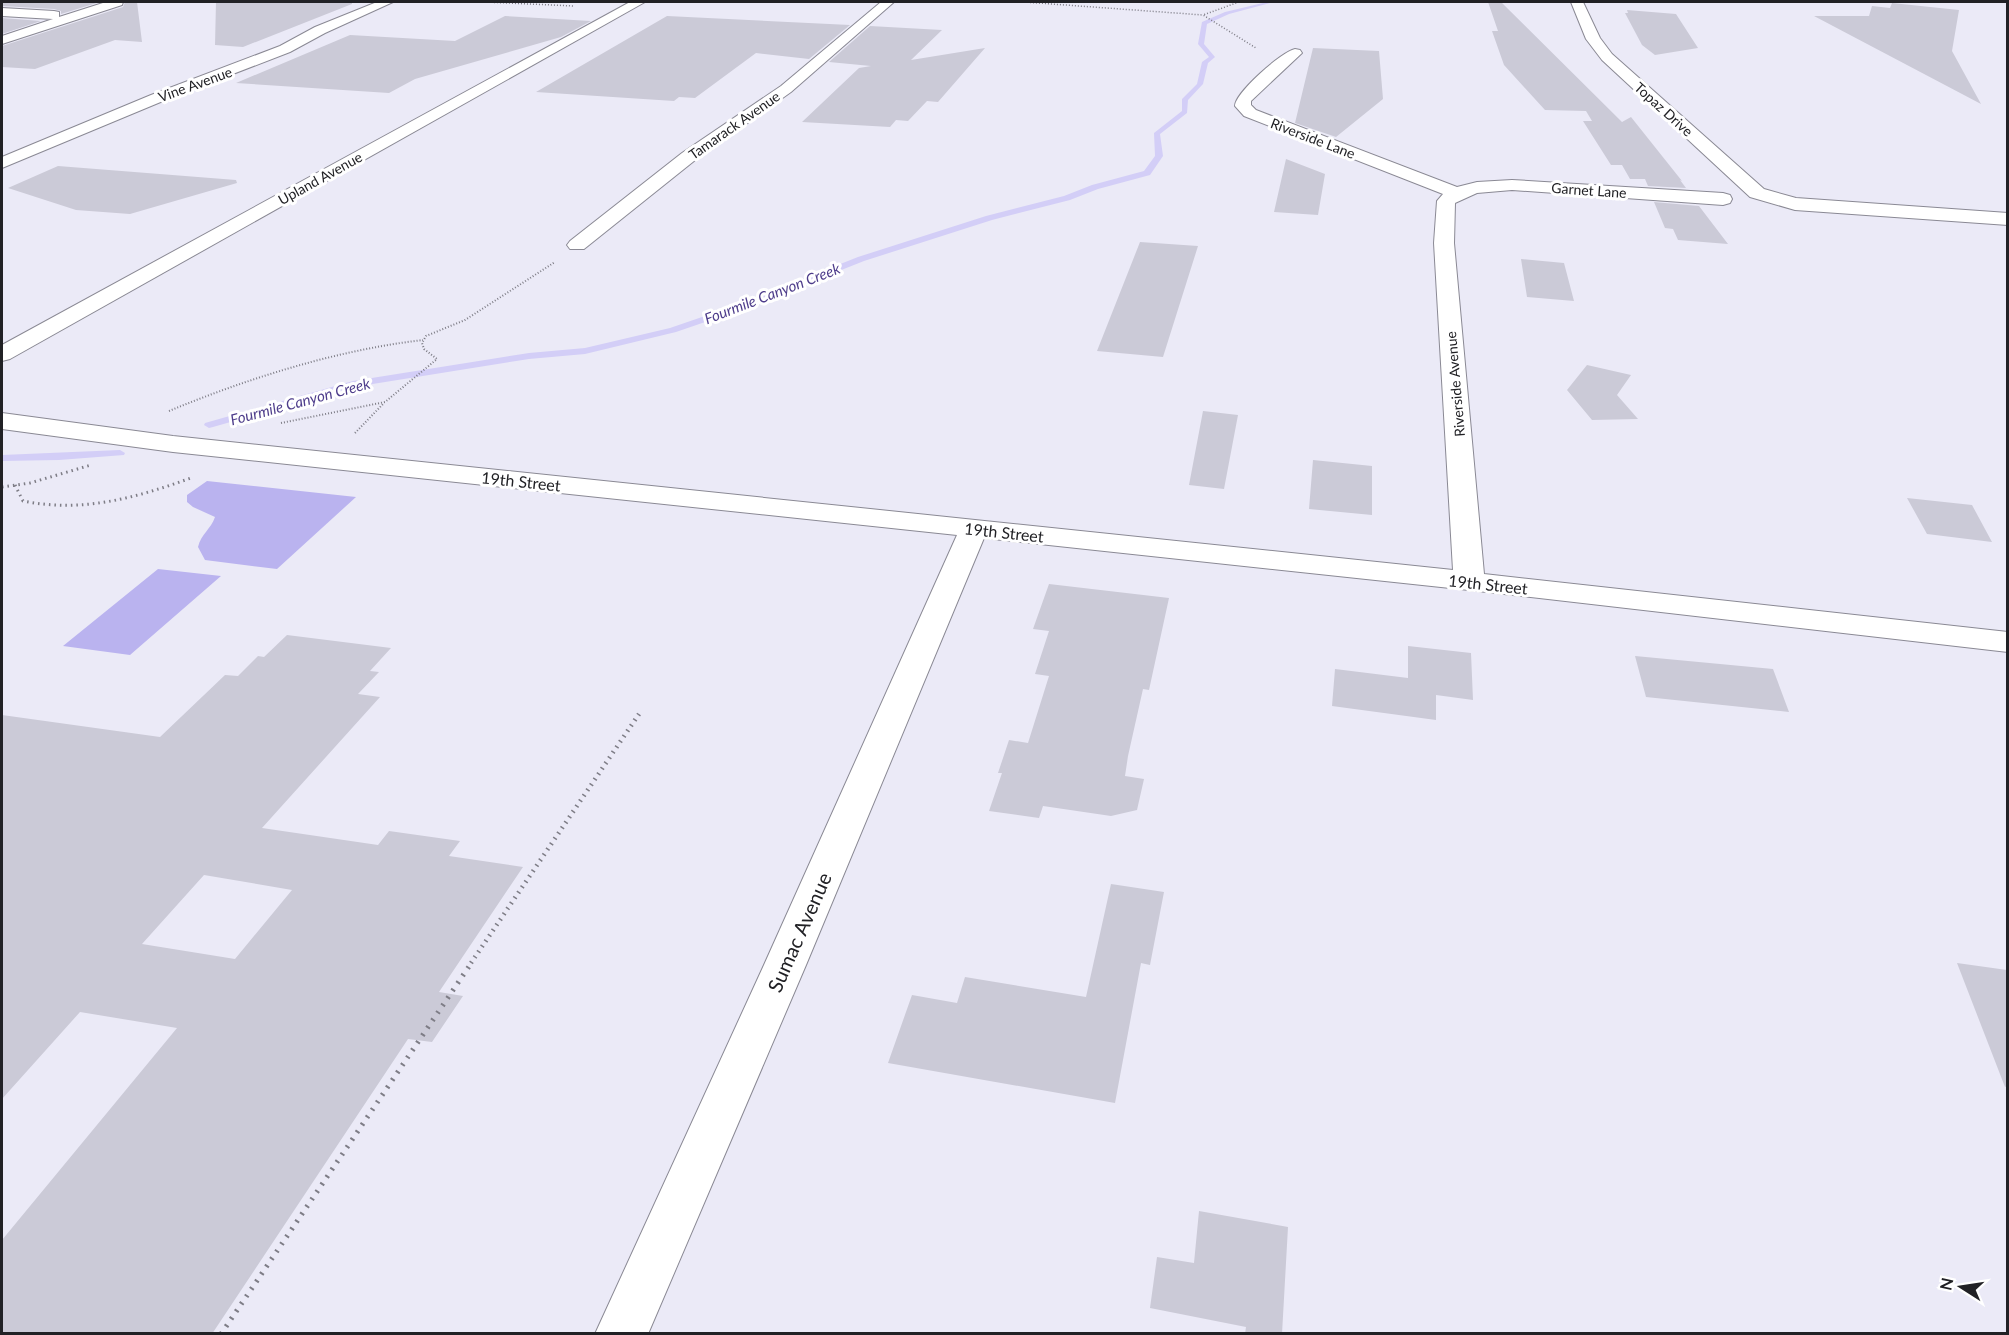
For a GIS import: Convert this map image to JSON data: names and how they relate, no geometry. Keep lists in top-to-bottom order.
{
  "streets": {
    "street": [
      "Vine Avenue",
      "Topaz Drive",
      "Tamarack Avenue",
      "Riverside Lane",
      "Upland Avenue",
      "Garnet Lane",
      "Riverside Avenue",
      "19th Street",
      "Sumac Avenue"
    ]
  },
  "crossings": [
    ["Riverside Lane", "Garnet Lane"],
    ["Riverside Lane", "Riverside Avenue"],
    ["Garnet Lane", "Riverside Avenue"],
    ["Riverside Avenue", "19th Street"],
    ["19th Street", "Sumac Avenue"]
  ],
  "water": ["Fourmile Canyon Creek"],
  "north": "left"
}
